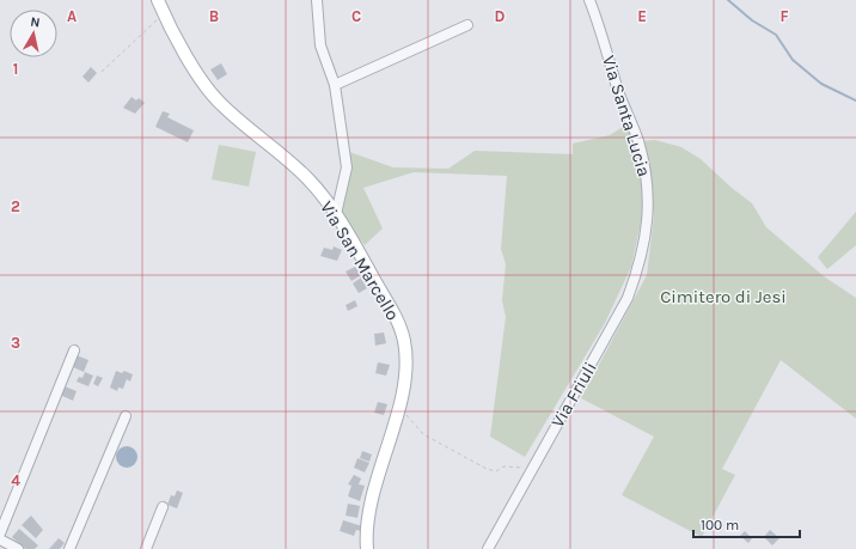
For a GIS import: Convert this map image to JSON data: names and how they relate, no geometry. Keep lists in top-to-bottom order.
{
  "streets": {
    "main road": ["Via San Marcello"],
    "street": ["Via Santa Lucia", "Via Friuli"]
  },
  "crossings": [
    ["Via Santa Lucia", "Via Friuli"]
  ],
  "parks": ["Cimitero di Jesi"],
  "scale_bar": "100 m",
  "north": "top",
  "grid": {
    "columns": [
      "A",
      "B",
      "C",
      "D",
      "E",
      "F"
    ],
    "rows": [
      "1",
      "2",
      "3",
      "4"
    ]
  }
}
